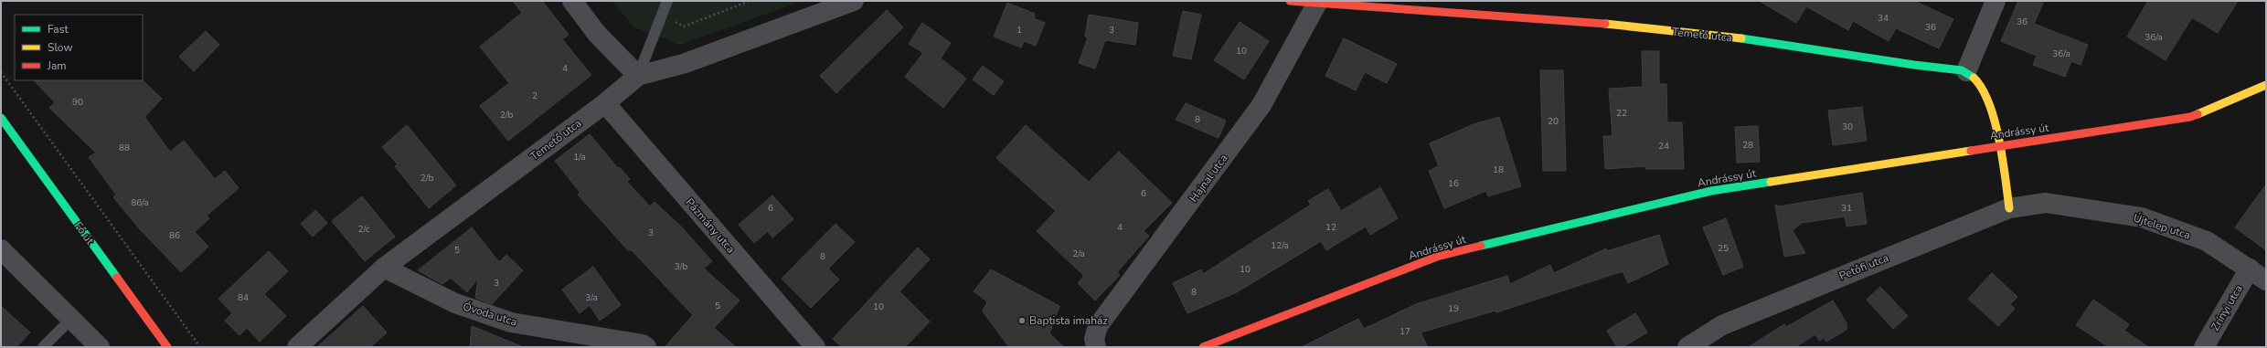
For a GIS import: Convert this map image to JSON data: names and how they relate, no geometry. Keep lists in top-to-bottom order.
{
  "streets": {
    "main road": ["Temető utca", "Andrássy út", "Fő út"],
    "street": [
      "Hajnal utca",
      "Pázmány utca",
      "Újtelep utca",
      "Petőfi utca",
      "Zrínyi utca",
      "Óvoda utca"
    ]
  },
  "crossings": [
    ["Temető utca", "Hajnal utca"],
    ["Temető utca", "Pázmány utca"],
    ["Temető utca", "Óvoda utca"],
    ["Újtelep utca", "Petőfi utca"],
    ["Újtelep utca", "Zrínyi utca"]
  ],
  "places": ["Baptista imaház"],
  "house_numbers": [
    "34",
    "36",
    "36",
    "1",
    "3",
    "36/a",
    "10",
    "36/a",
    "4",
    "2",
    "90",
    "22",
    "2/b",
    "8",
    "20",
    "30",
    "28",
    "24",
    "88",
    "1/a",
    "18",
    "2/b",
    "16",
    "6",
    "86/a",
    "6",
    "31",
    "4",
    "12",
    "2/c",
    "3",
    "86",
    "12/a",
    "25",
    "5",
    "2/a",
    "8",
    "3/b",
    "10",
    "3",
    "8",
    "84",
    "3/a",
    "5",
    "10",
    "19",
    "17"
  ],
  "legend": ["Fast", "Slow", "Jam"]
}
